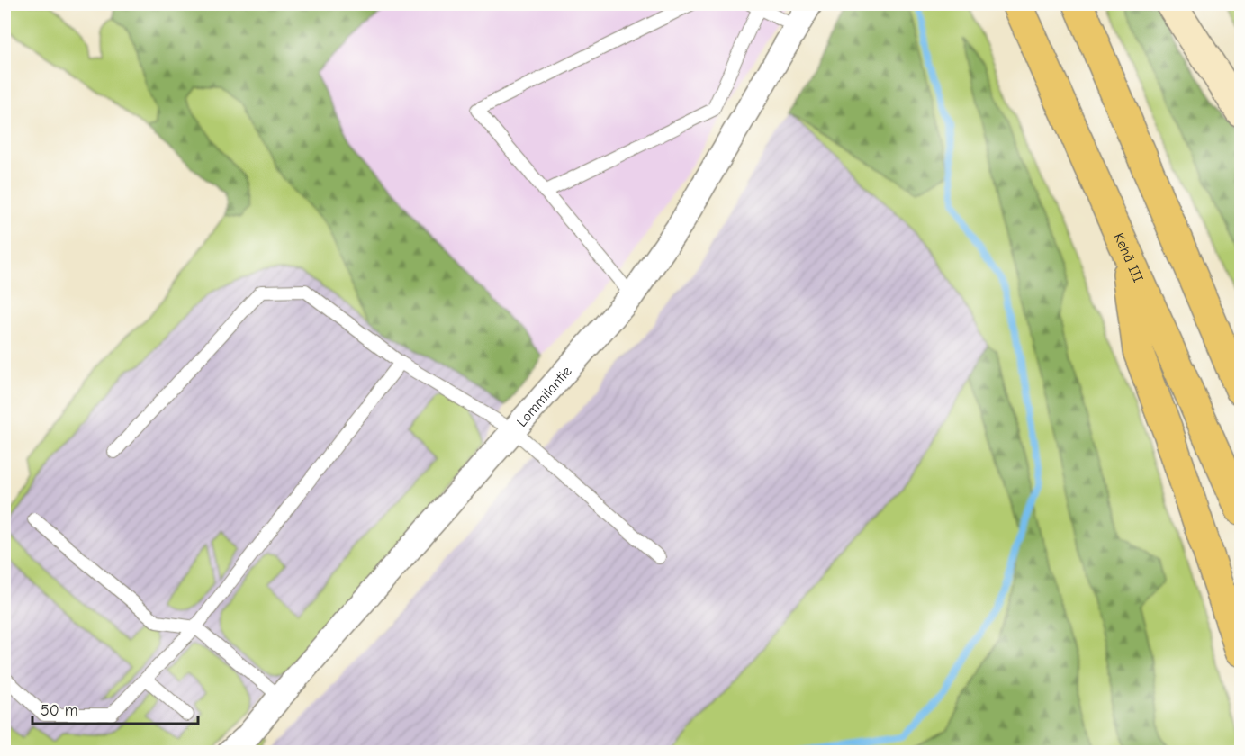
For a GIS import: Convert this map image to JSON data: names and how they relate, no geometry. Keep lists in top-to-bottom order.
{
  "streets": {
    "highway": ["Kehä III"],
    "street": ["Lommilantie"]
  },
  "scale_bar": "50 m"
}
